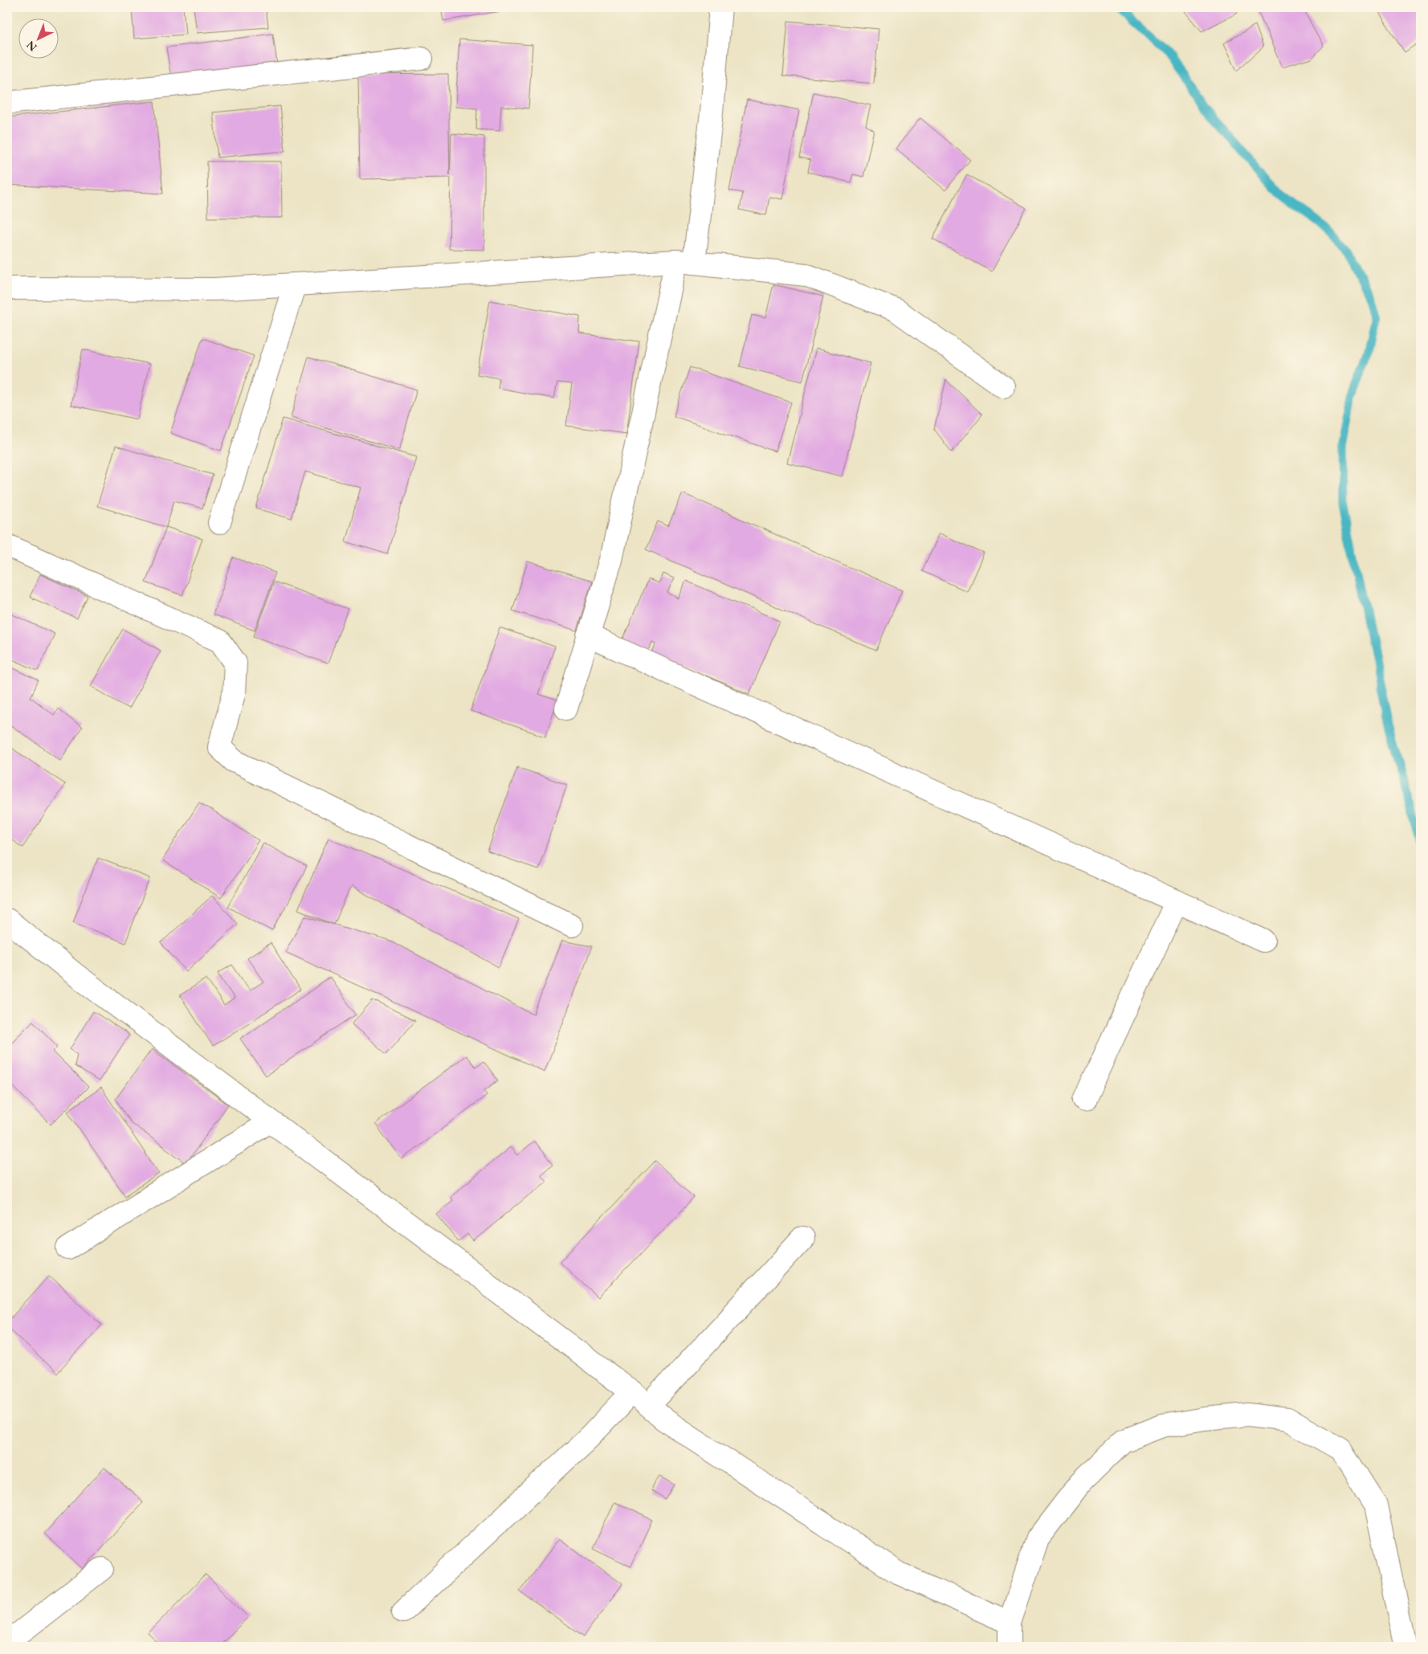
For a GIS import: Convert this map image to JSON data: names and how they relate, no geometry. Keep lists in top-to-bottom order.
{
  "north": "bottom left"
}
